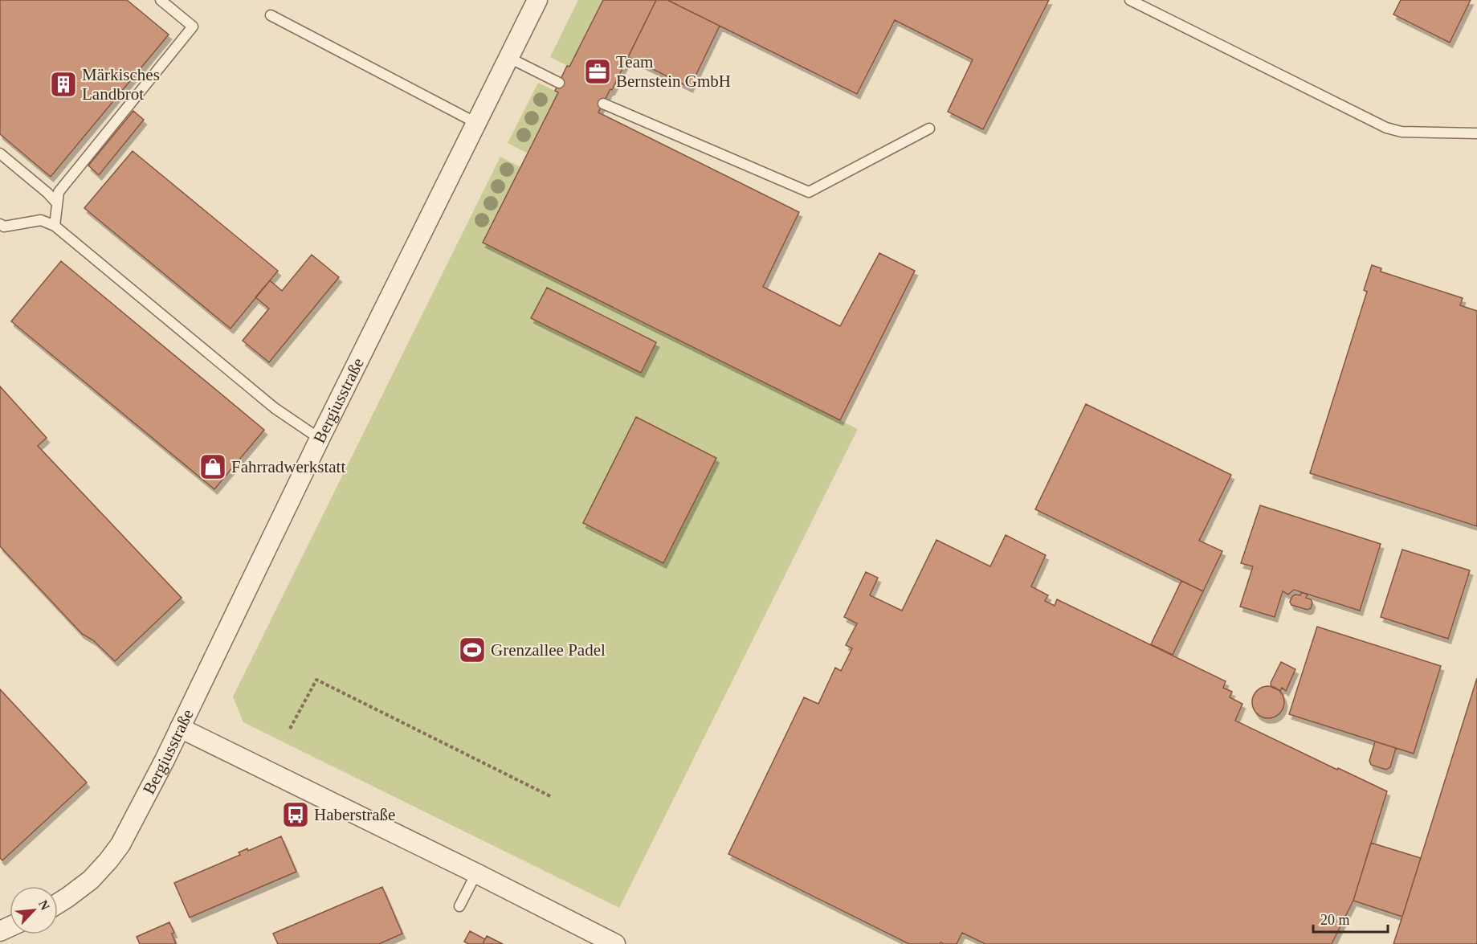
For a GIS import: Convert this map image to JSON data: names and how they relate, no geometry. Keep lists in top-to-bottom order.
{
  "streets": {
    "street": ["Bergiusstraße"]
  },
  "places": {
    "office": ["Team Bernstein GmbH"],
    "building": ["Märkisches Landbrot"],
    "shop": ["Fahrradwerkstatt"],
    "sports": ["Grenzallee Padel"],
    "bus stop": ["Haberstraße"]
  },
  "scale_bar": "20 m",
  "north": "top right"
}
